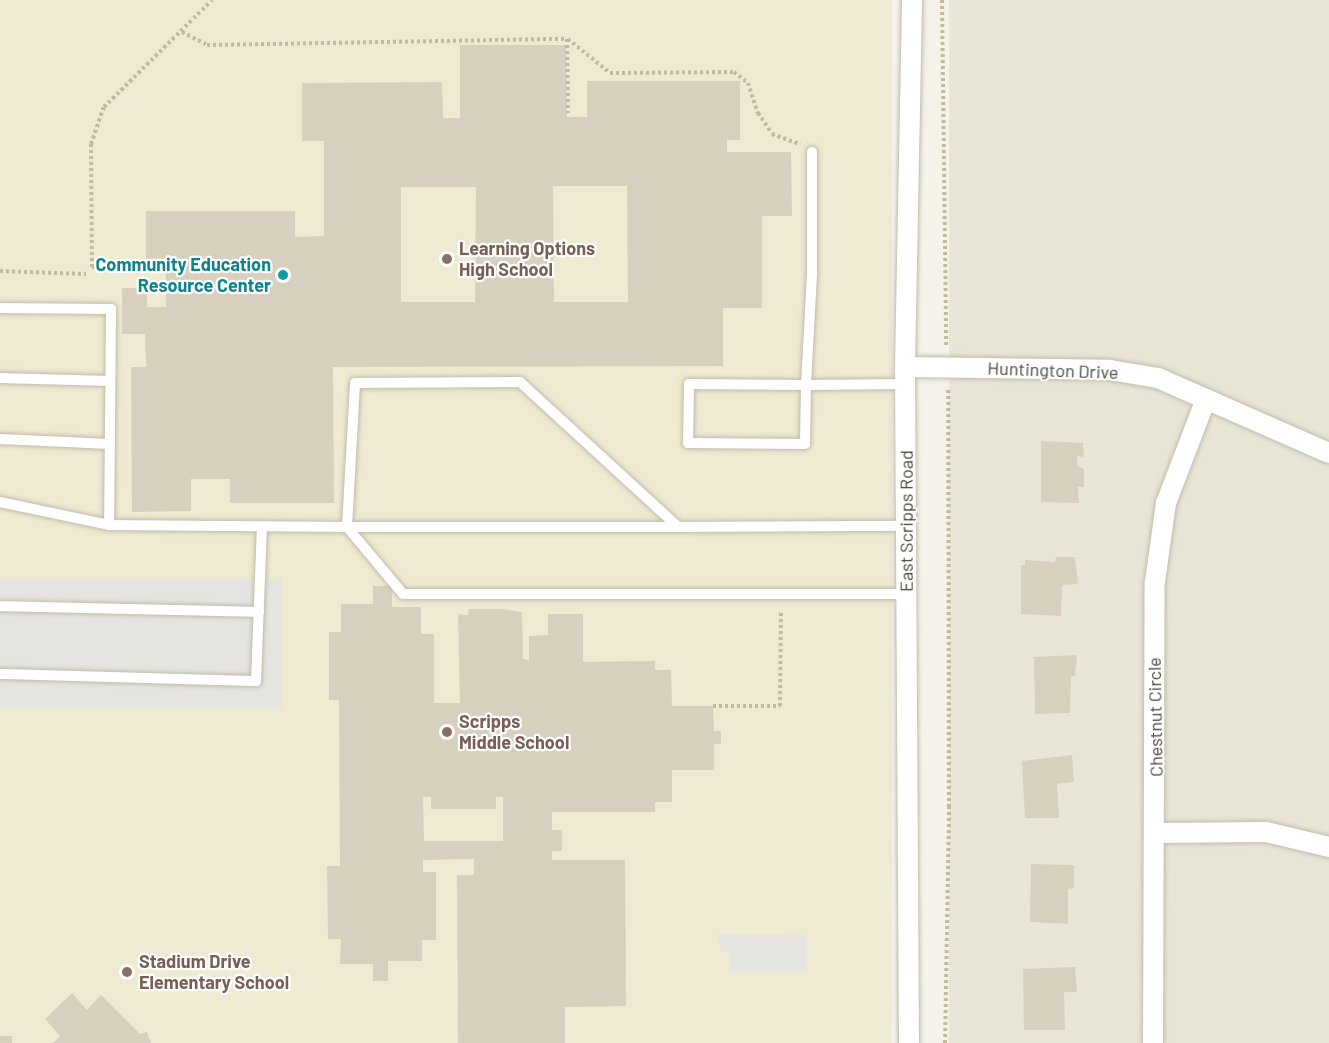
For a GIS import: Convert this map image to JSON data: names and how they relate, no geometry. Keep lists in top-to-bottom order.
{
  "streets": {
    "street": ["Huntington Drive", "East Scripps Road", "Chestnut Circle"]
  },
  "crossings": [
    ["Huntington Drive", "East Scripps Road"],
    ["Huntington Drive", "Chestnut Circle"]
  ],
  "places": [
    "Learning Options High School",
    "Community Education Resource Center",
    "Scripps Middle School",
    "Stadium Drive Elementary School"
  ]
}
